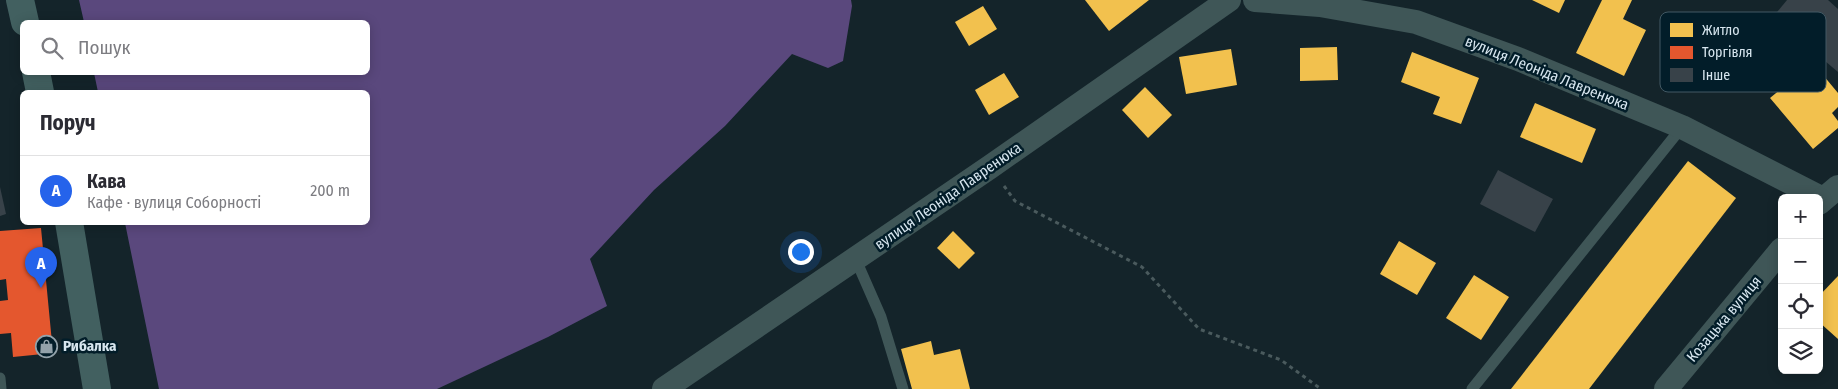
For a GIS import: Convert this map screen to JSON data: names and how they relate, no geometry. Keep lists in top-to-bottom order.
{
  "streets": {
    "street": ["вулиця Леоніда Лавренюка", "Козацька вулиця"]
  },
  "places": {
    "shop": ["Рибалка"]
  },
  "legend": ["Житло", "Торгівля", "Інше"],
  "page": {
    "search": "Пошук",
    "heading": "Поруч",
    "list": [
      {
        "mark": "A",
        "name": "Кава",
        "note": "Кафе · вулиця Соборності",
        "value": "200 m"
      }
    ],
    "map_buttons": ["+", "−"],
    "pins": "A"
  }
}
